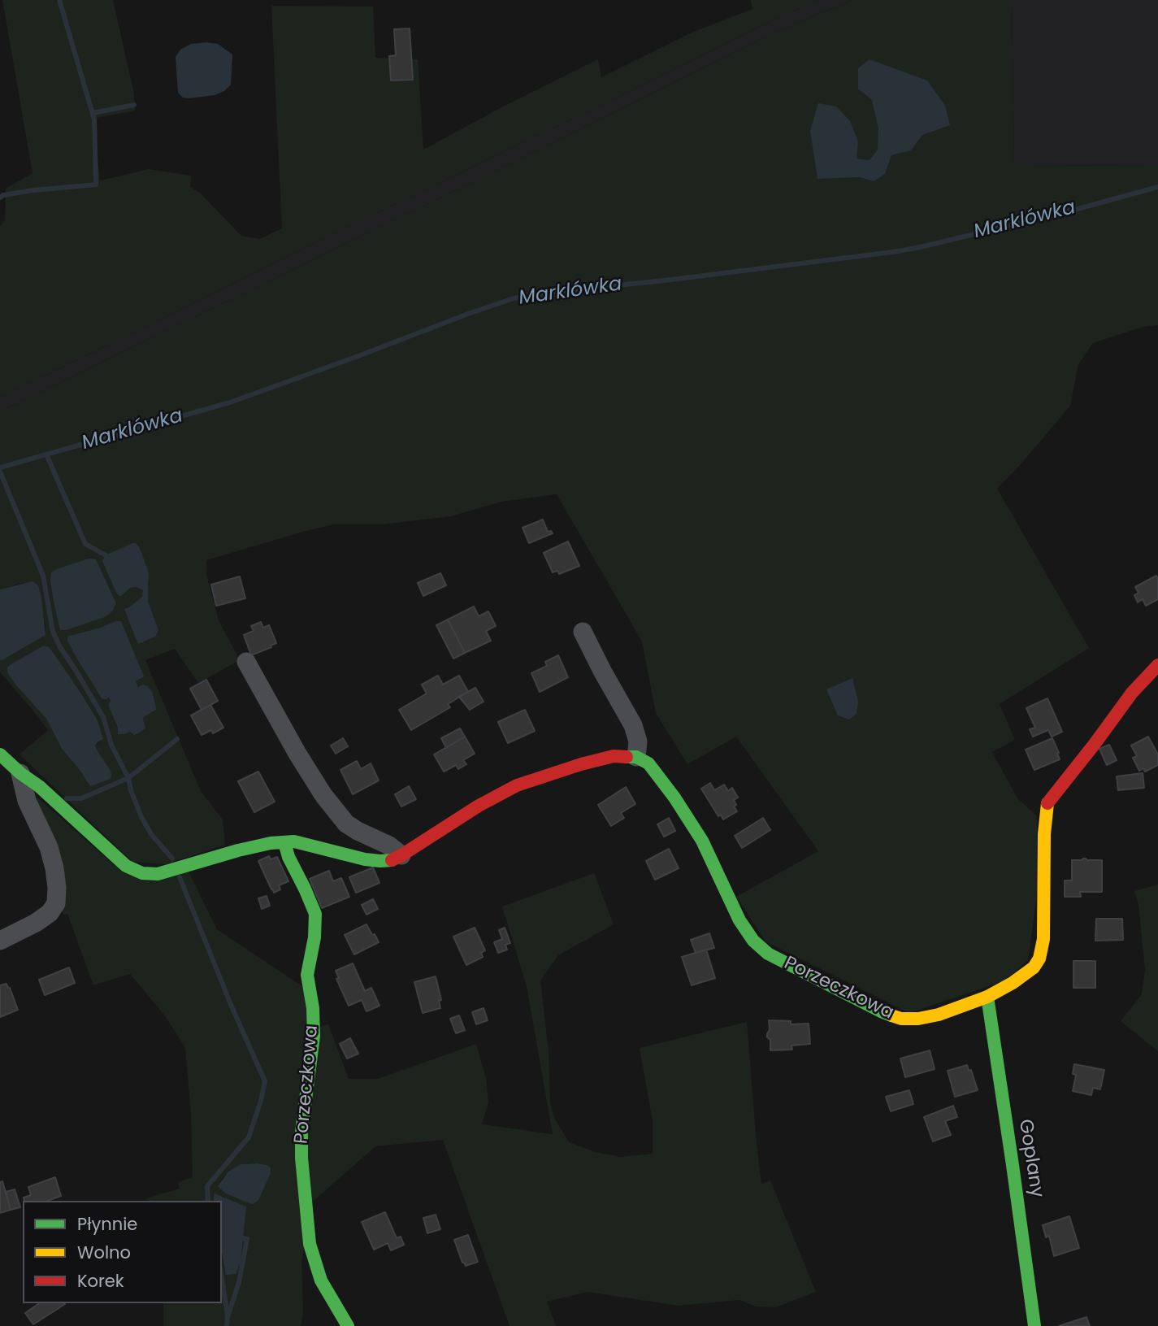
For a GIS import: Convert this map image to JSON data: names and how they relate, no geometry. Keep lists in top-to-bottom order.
{
  "streets": {
    "street": ["Porzeczkowa", "Goplany"]
  },
  "crossings": [
    ["Porzeczkowa", "Goplany"]
  ],
  "water": ["Marklówka"],
  "legend": ["Płynnie", "Wolno", "Korek"]
}
